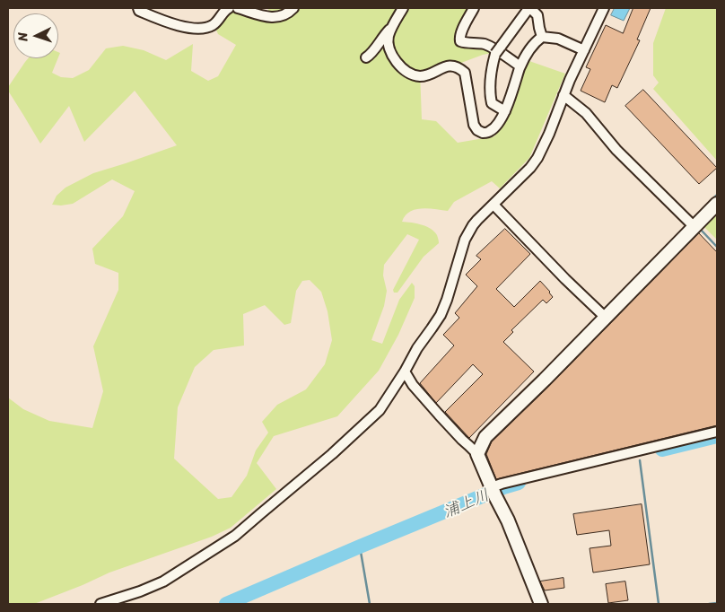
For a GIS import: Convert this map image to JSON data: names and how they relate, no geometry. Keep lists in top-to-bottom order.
{
  "water": ["浦上川"],
  "north": "left"
}
